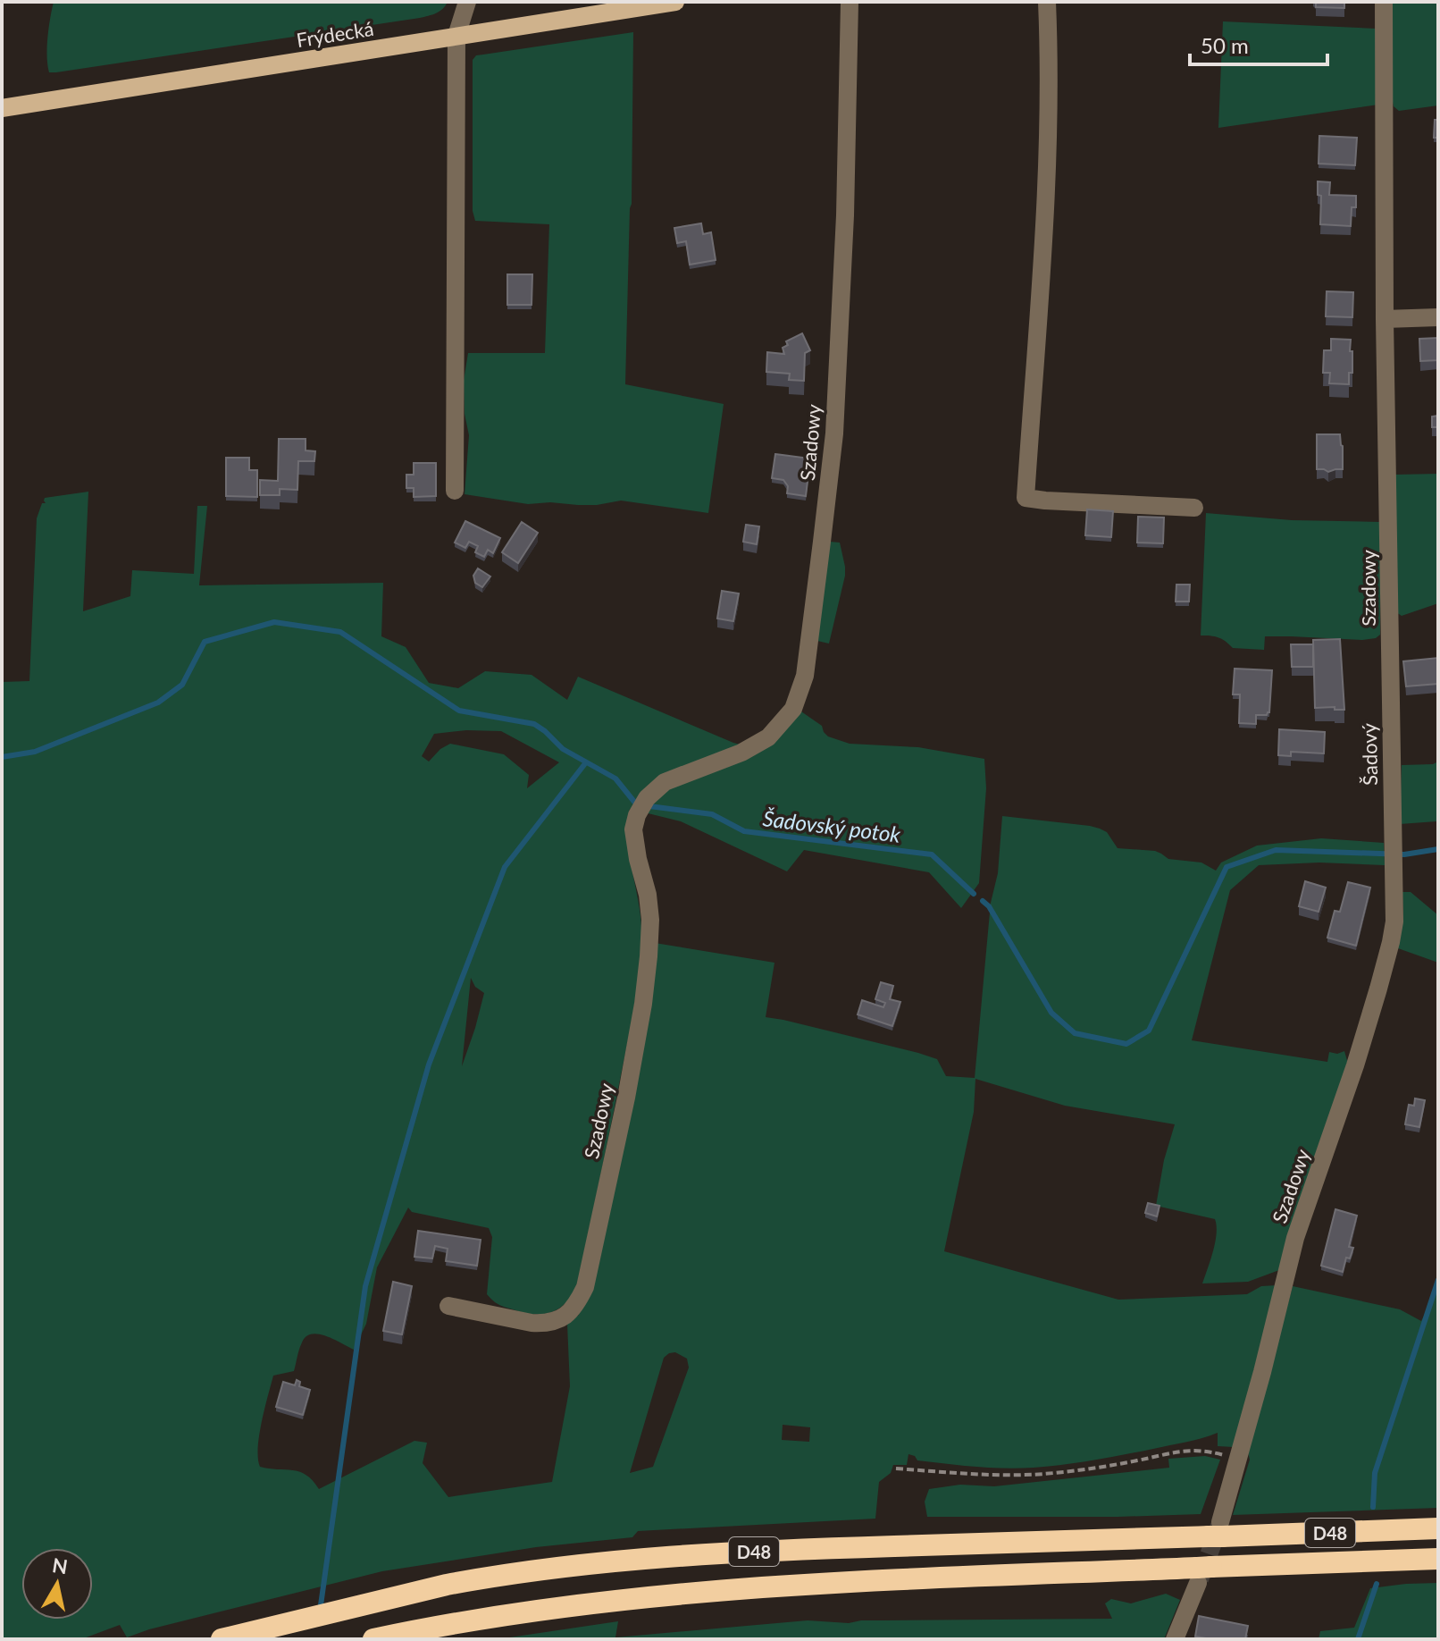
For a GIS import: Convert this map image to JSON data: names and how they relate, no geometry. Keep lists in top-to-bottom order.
{
  "streets": {
    "highway": ["D48"],
    "main road": ["Frýdecká"],
    "street": ["Szadowy", "Šadový"]
  },
  "crossings": [
    ["Szadowy", "Šadový"],
    ["Szadowy", "D48"]
  ],
  "water": ["Šadovský potok"],
  "scale_bar": "50 m",
  "north": "top"
}
